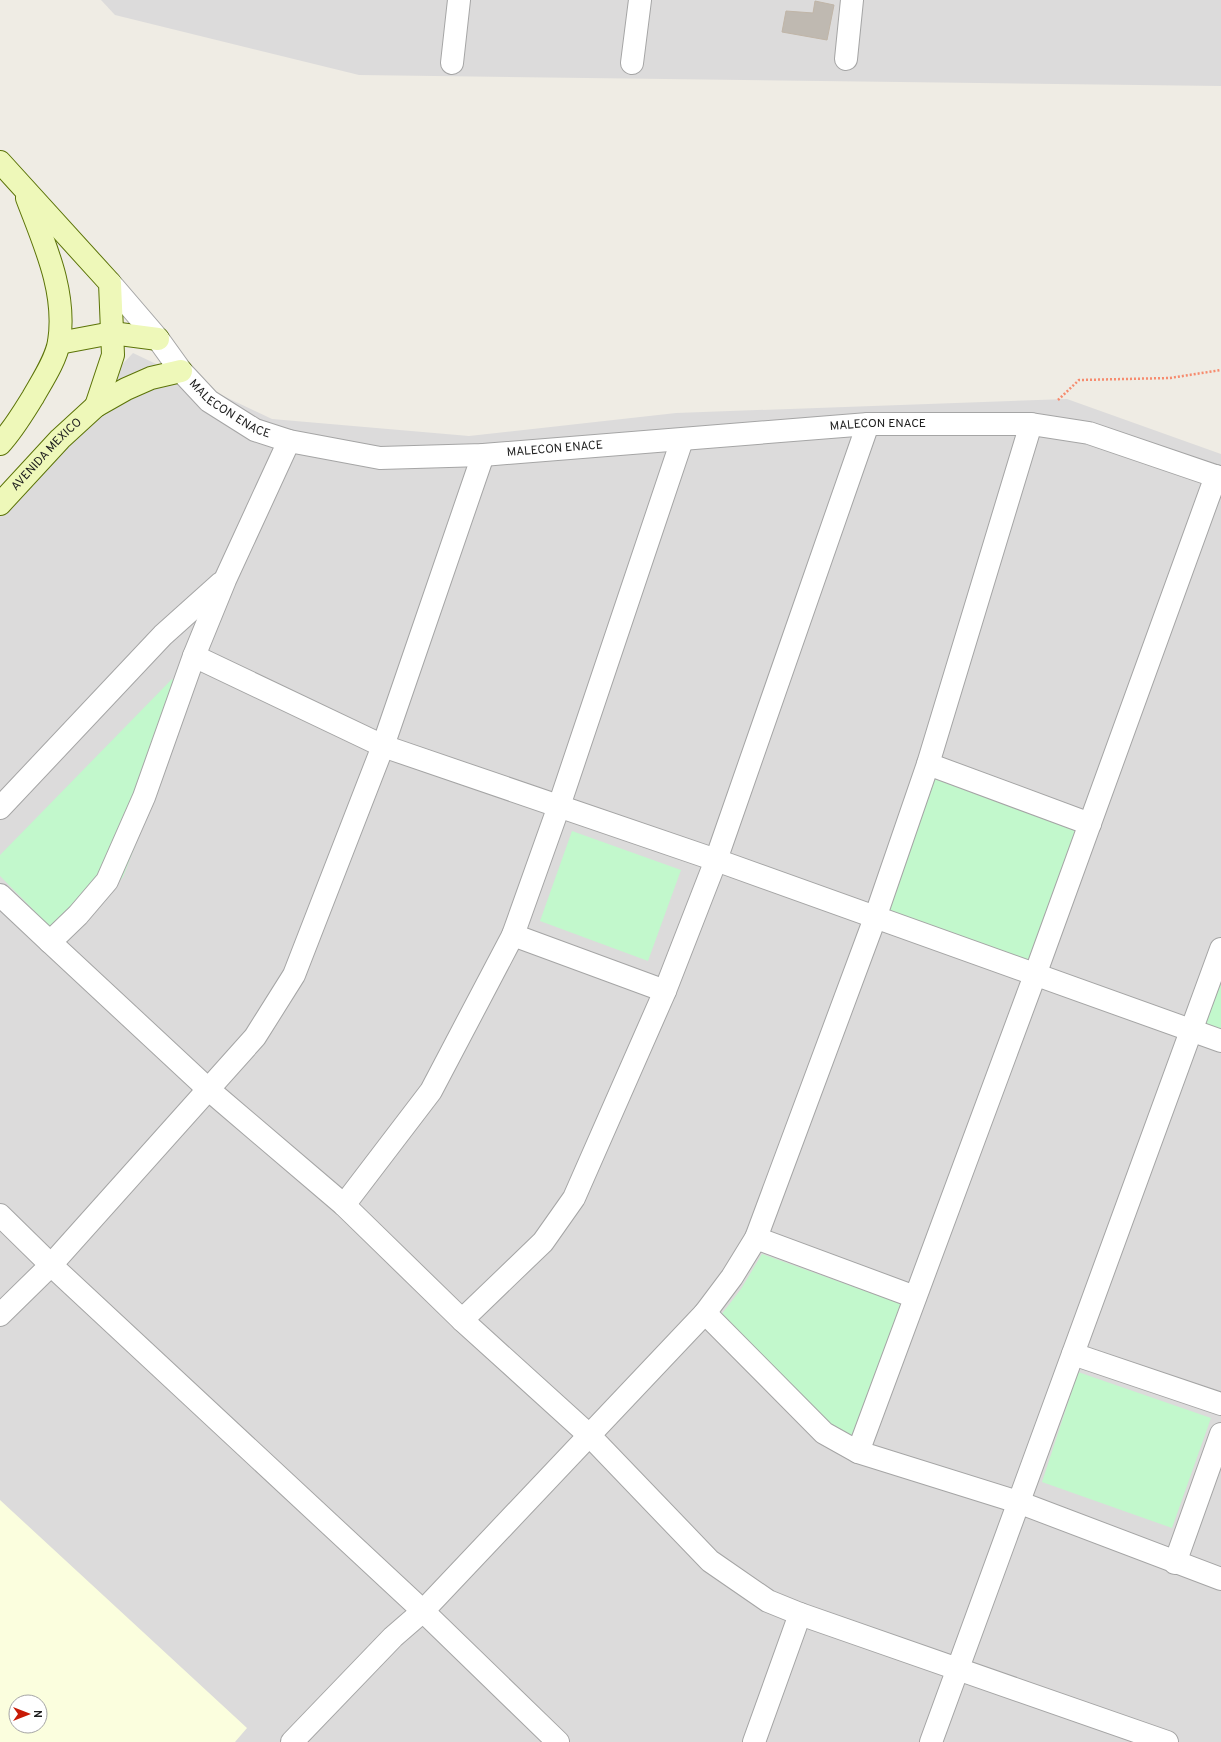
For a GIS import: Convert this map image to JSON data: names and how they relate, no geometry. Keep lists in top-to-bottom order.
{
  "streets": {
    "main road": ["MALECON ENACE", "AVENIDA MEXICO"]
  },
  "crossings": [
    ["MALECON ENACE", "AVENIDA MEXICO"]
  ],
  "north": "right"
}
